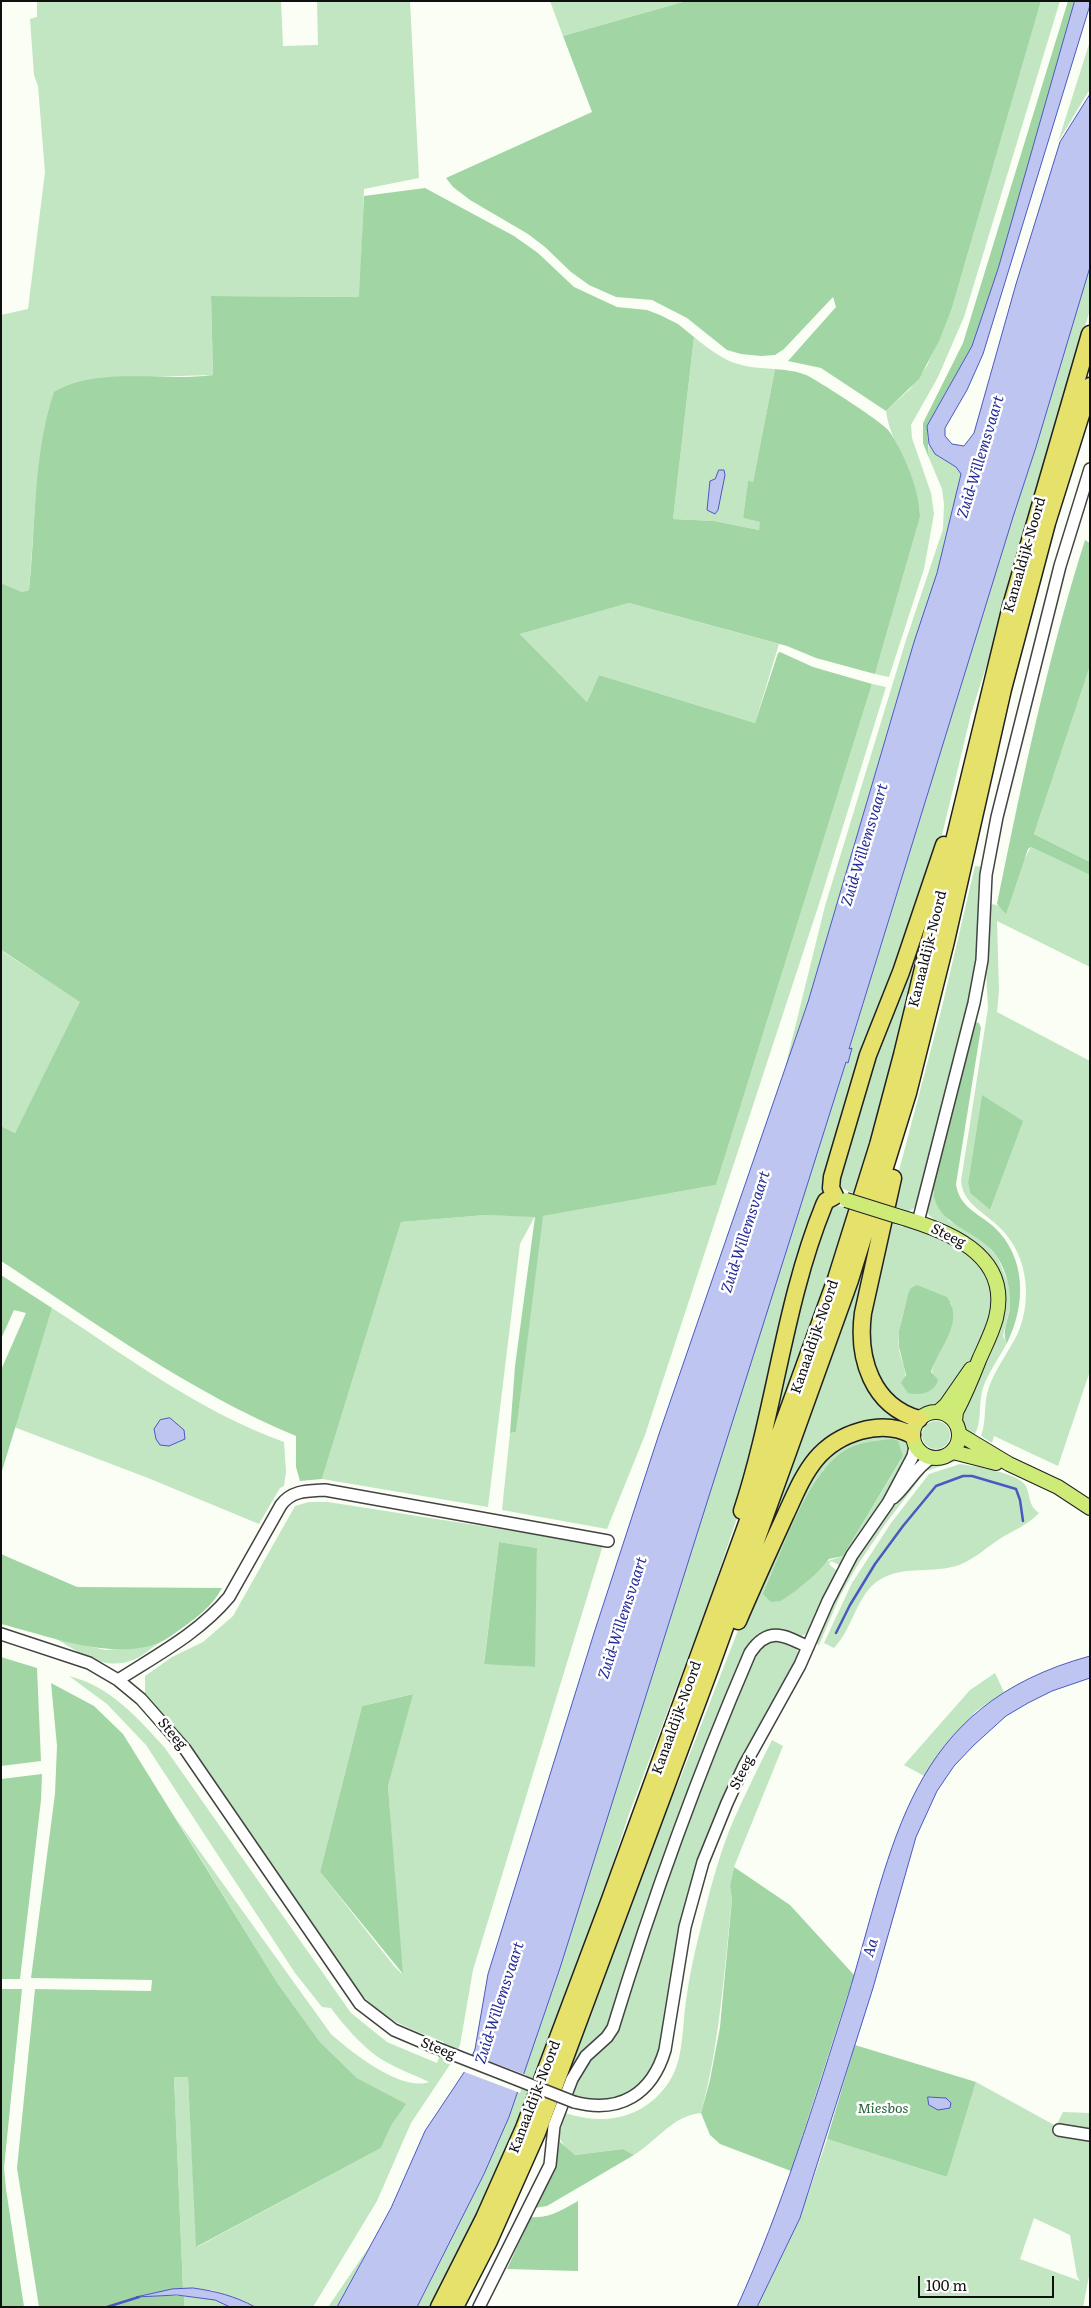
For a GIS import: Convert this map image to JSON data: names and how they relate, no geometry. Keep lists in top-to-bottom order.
{
  "streets": {
    "highway": ["Kanaaldijk-Noord"],
    "main road": ["Steeg"]
  },
  "crossings": [
    ["Kanaaldijk-Noord", "Steeg"]
  ],
  "water": ["Zuid-Willemsvaart", "Aa"],
  "parks": ["Miesbos"],
  "scale_bar": "100 m"
}
